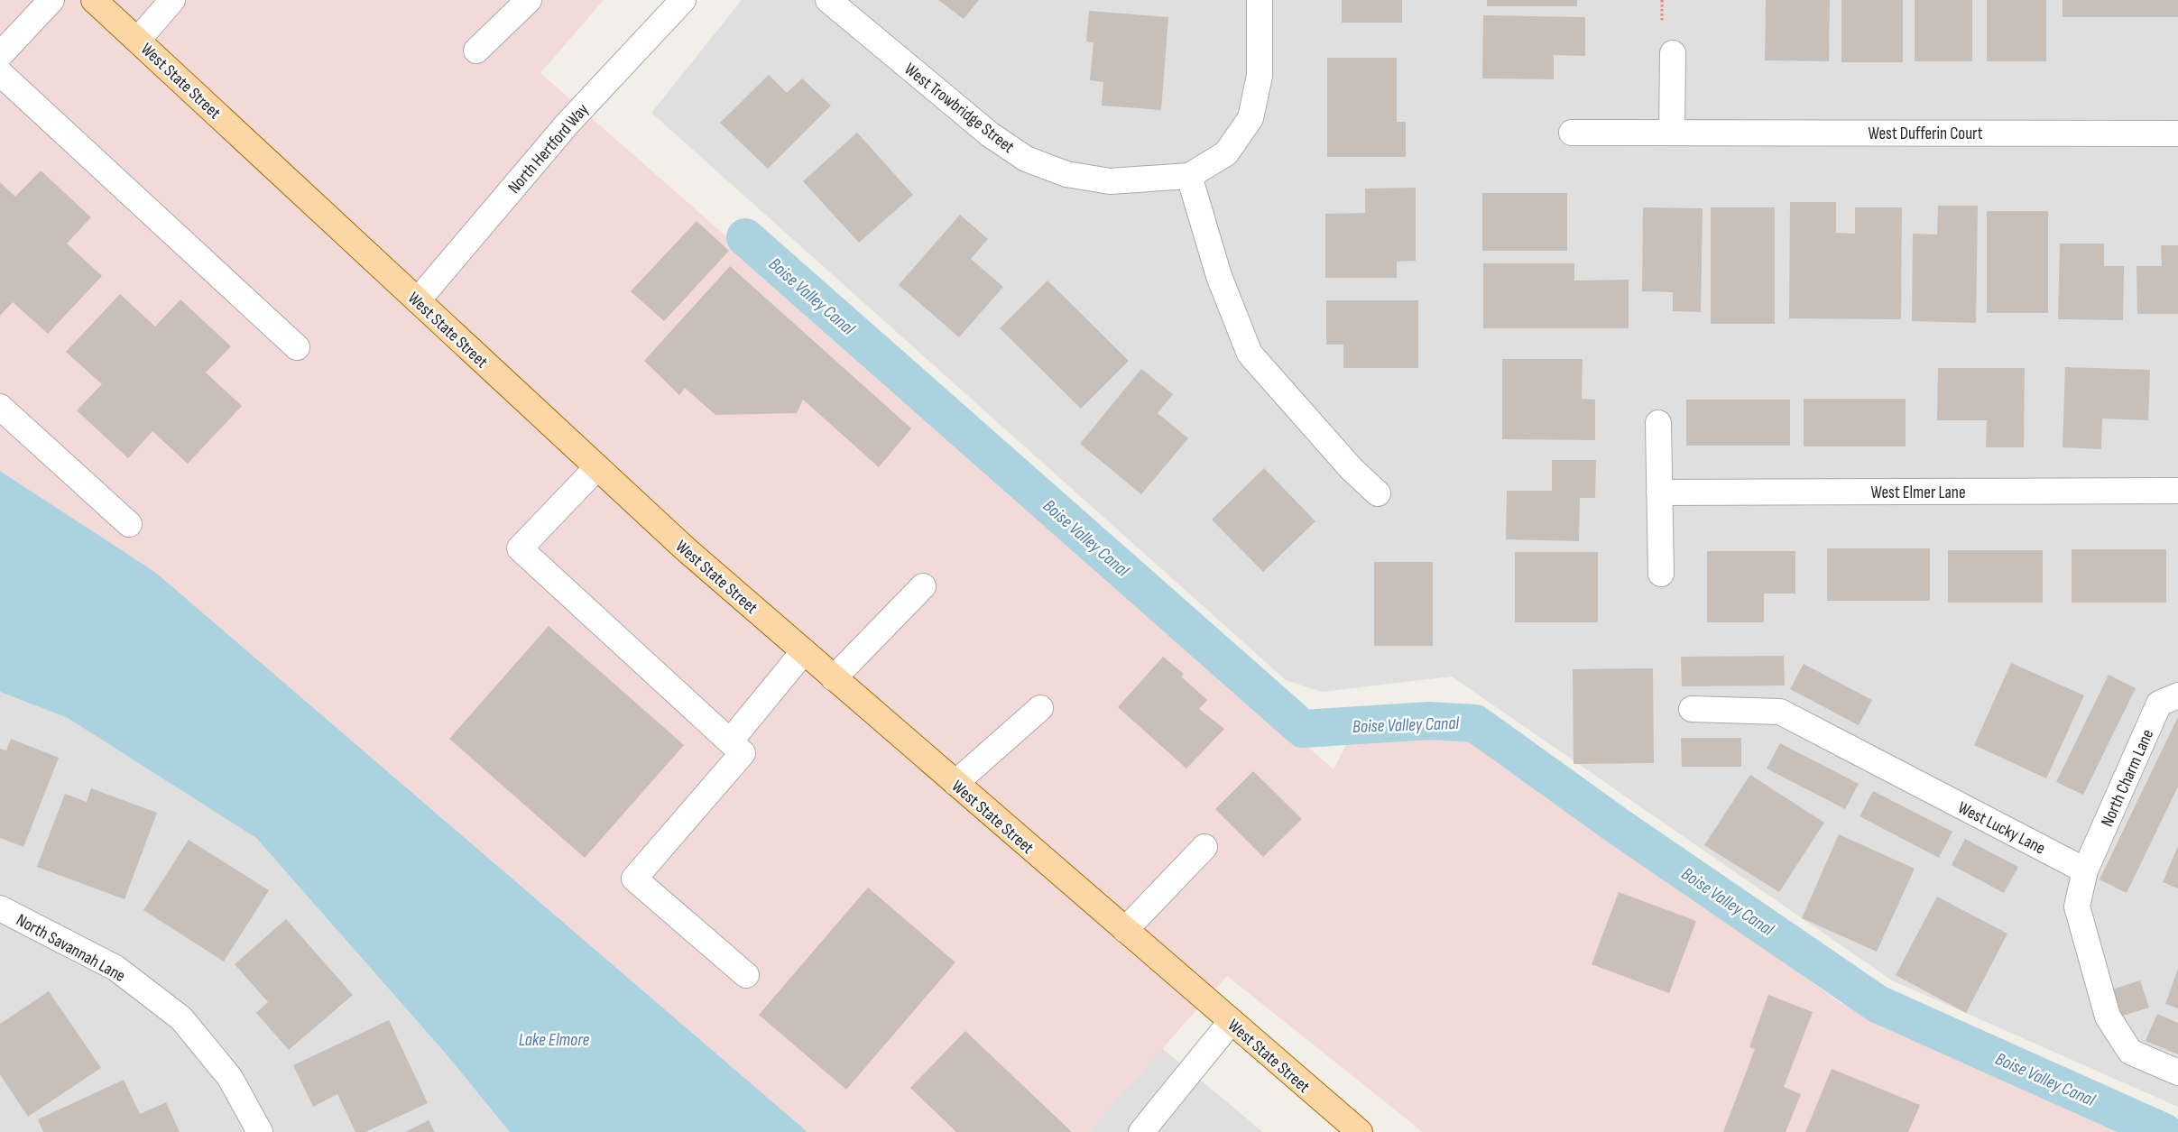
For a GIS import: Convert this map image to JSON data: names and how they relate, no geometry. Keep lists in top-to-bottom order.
{
  "streets": {
    "main road": ["West State Street"],
    "street": [
      "West Trowbridge Street",
      "West Dufferin Court",
      "North Hertford Way",
      "West Elmer Lane",
      "North Charm Lane",
      "West Lucky Lane",
      "North Savannah Lane"
    ]
  },
  "crossings": [
    ["West State Street", "North Hertford Way"],
    ["North Charm Lane", "West Lucky Lane"]
  ],
  "water": ["Boise Valley Canal", "Lake Elmore"]
}
